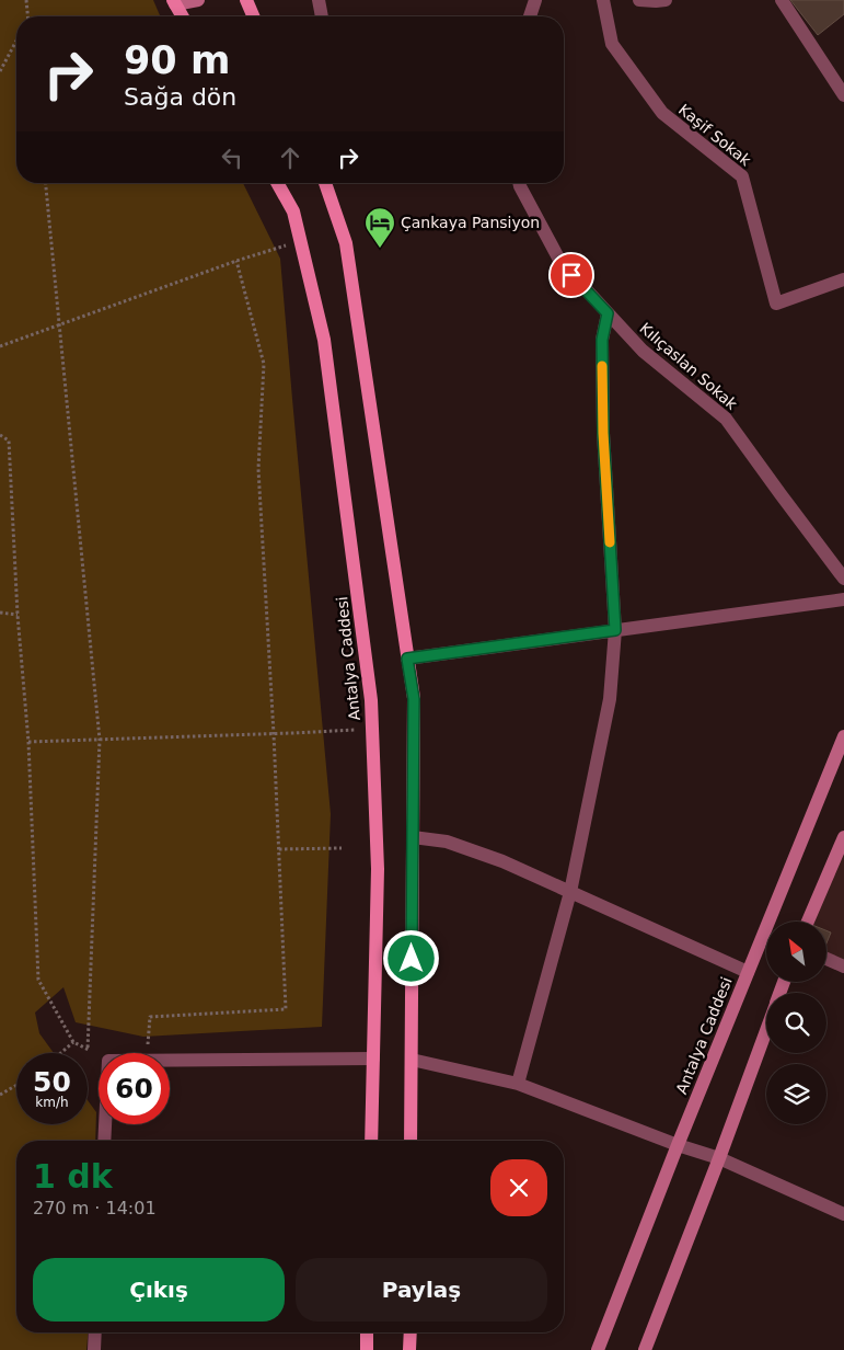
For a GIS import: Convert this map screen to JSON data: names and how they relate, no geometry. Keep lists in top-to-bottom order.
{
  "streets": {
    "main road": ["Antalya Caddesi"],
    "street": ["Kaşif Sokak", "Kılıçaslan Sokak"]
  },
  "places": {
    "hotel": ["Çankaya Pansiyon"]
  },
  "north": "top left",
  "page": {
    "turn": ["90 m", "Sağa dön"],
    "speed": "50 km/h",
    "limit": "60",
    "heading": ["1 dk", "270 m · 14:01"],
    "buttons": ["Çıkış", "Paylaş"]
  }
}
